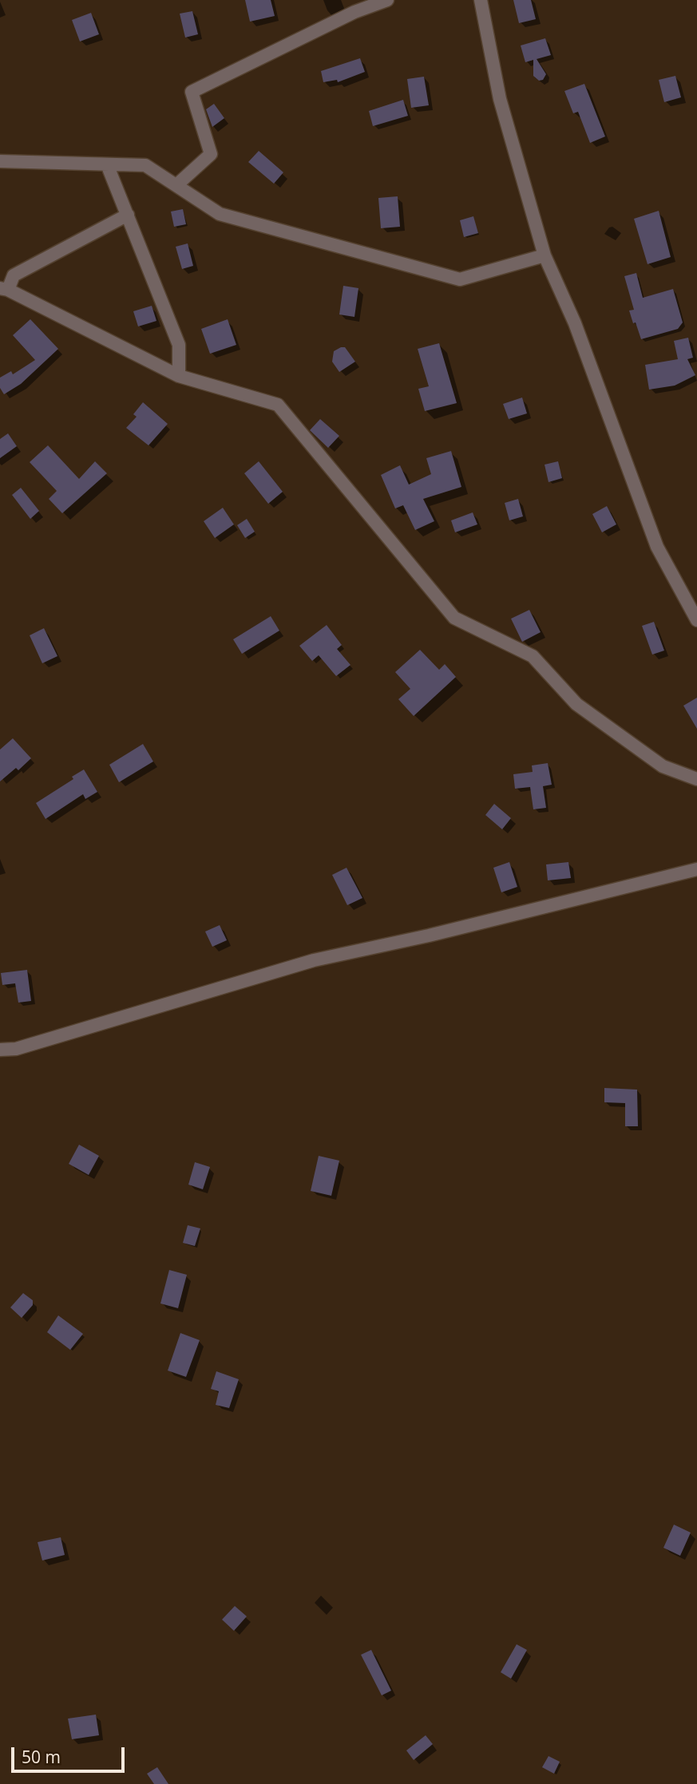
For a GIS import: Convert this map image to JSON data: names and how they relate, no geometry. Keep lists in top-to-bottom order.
{
  "scale_bar": "50 m"
}
